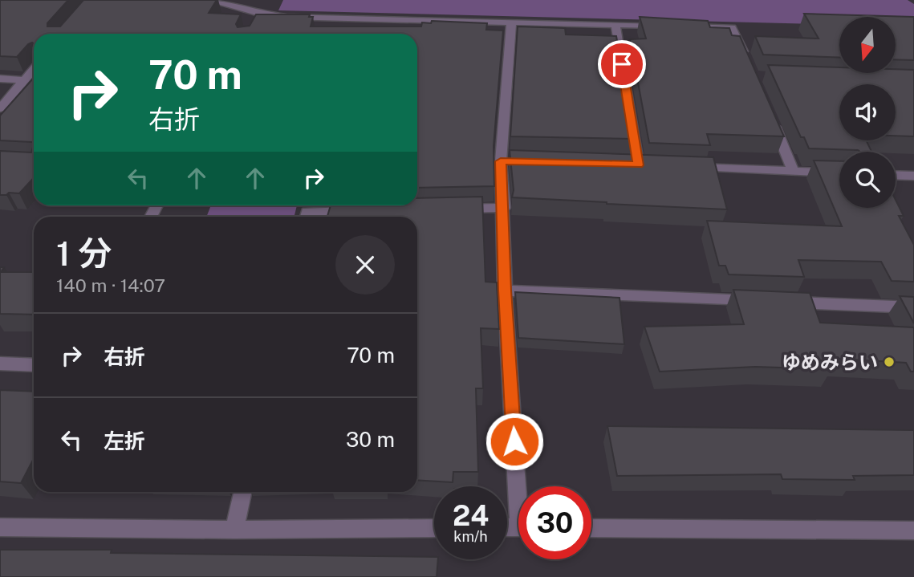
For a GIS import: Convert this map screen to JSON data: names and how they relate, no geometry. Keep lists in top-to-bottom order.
{
  "places": ["ゆめみらい"],
  "north": "bottom",
  "page": {
    "turn": ["70 m", "右折"],
    "heading": ["1 分", "140 m · 14:07"],
    "list": [
      {
        "name": "右折",
        "value": "70 m"
      },
      {
        "name": "左折",
        "value": "30 m"
      }
    ],
    "speed": "24 km/h",
    "limit": "30"
  }
}
